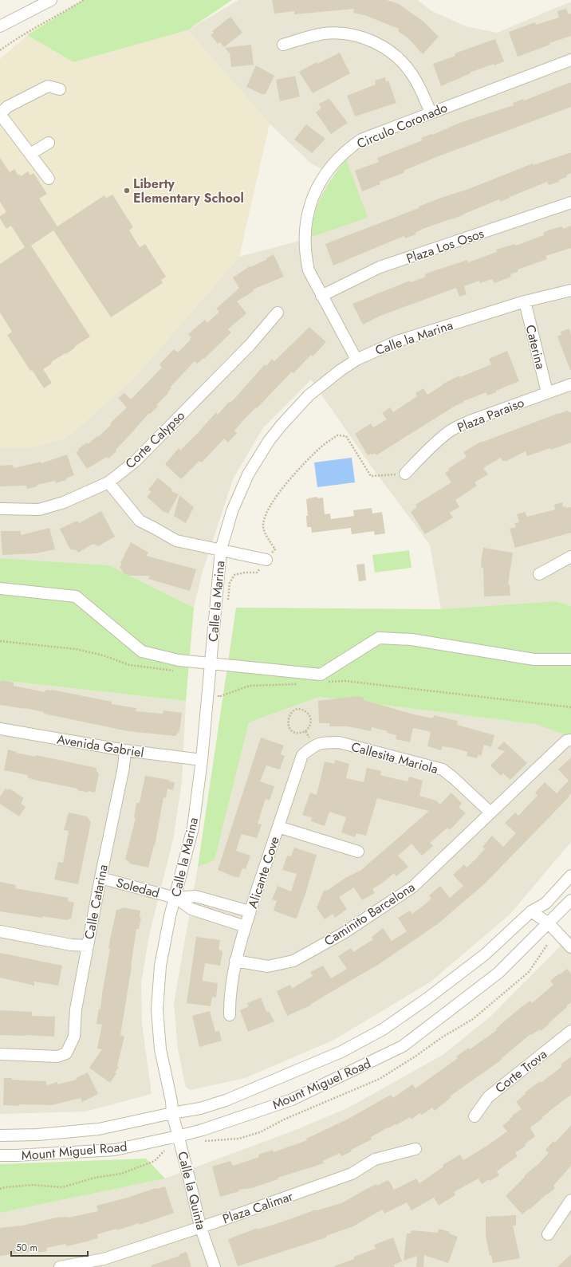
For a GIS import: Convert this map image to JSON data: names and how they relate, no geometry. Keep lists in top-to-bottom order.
{
  "streets": {
    "street": [
      "Circulo Coronado",
      "Plaza Los Osos",
      "Calle la Marina",
      "Caterina",
      "Plaza Paraiso",
      "Corte Calypso",
      "Avenida Gabriel",
      "Callesita Mariola",
      "Alicante Cove",
      "Soledad",
      "Calle Catarina",
      "Caminito Barcelona",
      "Corte Trova",
      "Mount Miguel Road",
      "Calle la Quinta",
      "Plaza Calimar"
    ]
  },
  "crossings": [
    ["Circulo Coronado", "Plaza Los Osos"],
    ["Circulo Coronado", "Calle la Marina"],
    ["Calle la Marina", "Caterina"],
    ["Calle la Marina", "Avenida Gabriel"],
    ["Calle la Marina", "Soledad"],
    ["Calle la Marina", "Mount Miguel Road"],
    ["Calle la Marina", "Calle la Quinta"],
    ["Caterina", "Plaza Paraiso"],
    ["Avenida Gabriel", "Calle Catarina"],
    ["Callesita Mariola", "Alicante Cove"],
    ["Callesita Mariola", "Caminito Barcelona"],
    ["Alicante Cove", "Soledad"],
    ["Alicante Cove", "Caminito Barcelona"],
    ["Soledad", "Calle Catarina"],
    ["Mount Miguel Road", "Calle la Quinta"],
    ["Calle la Quinta", "Plaza Calimar"]
  ],
  "places": ["Liberty Elementary School"],
  "scale_bar": "50 m"
}
